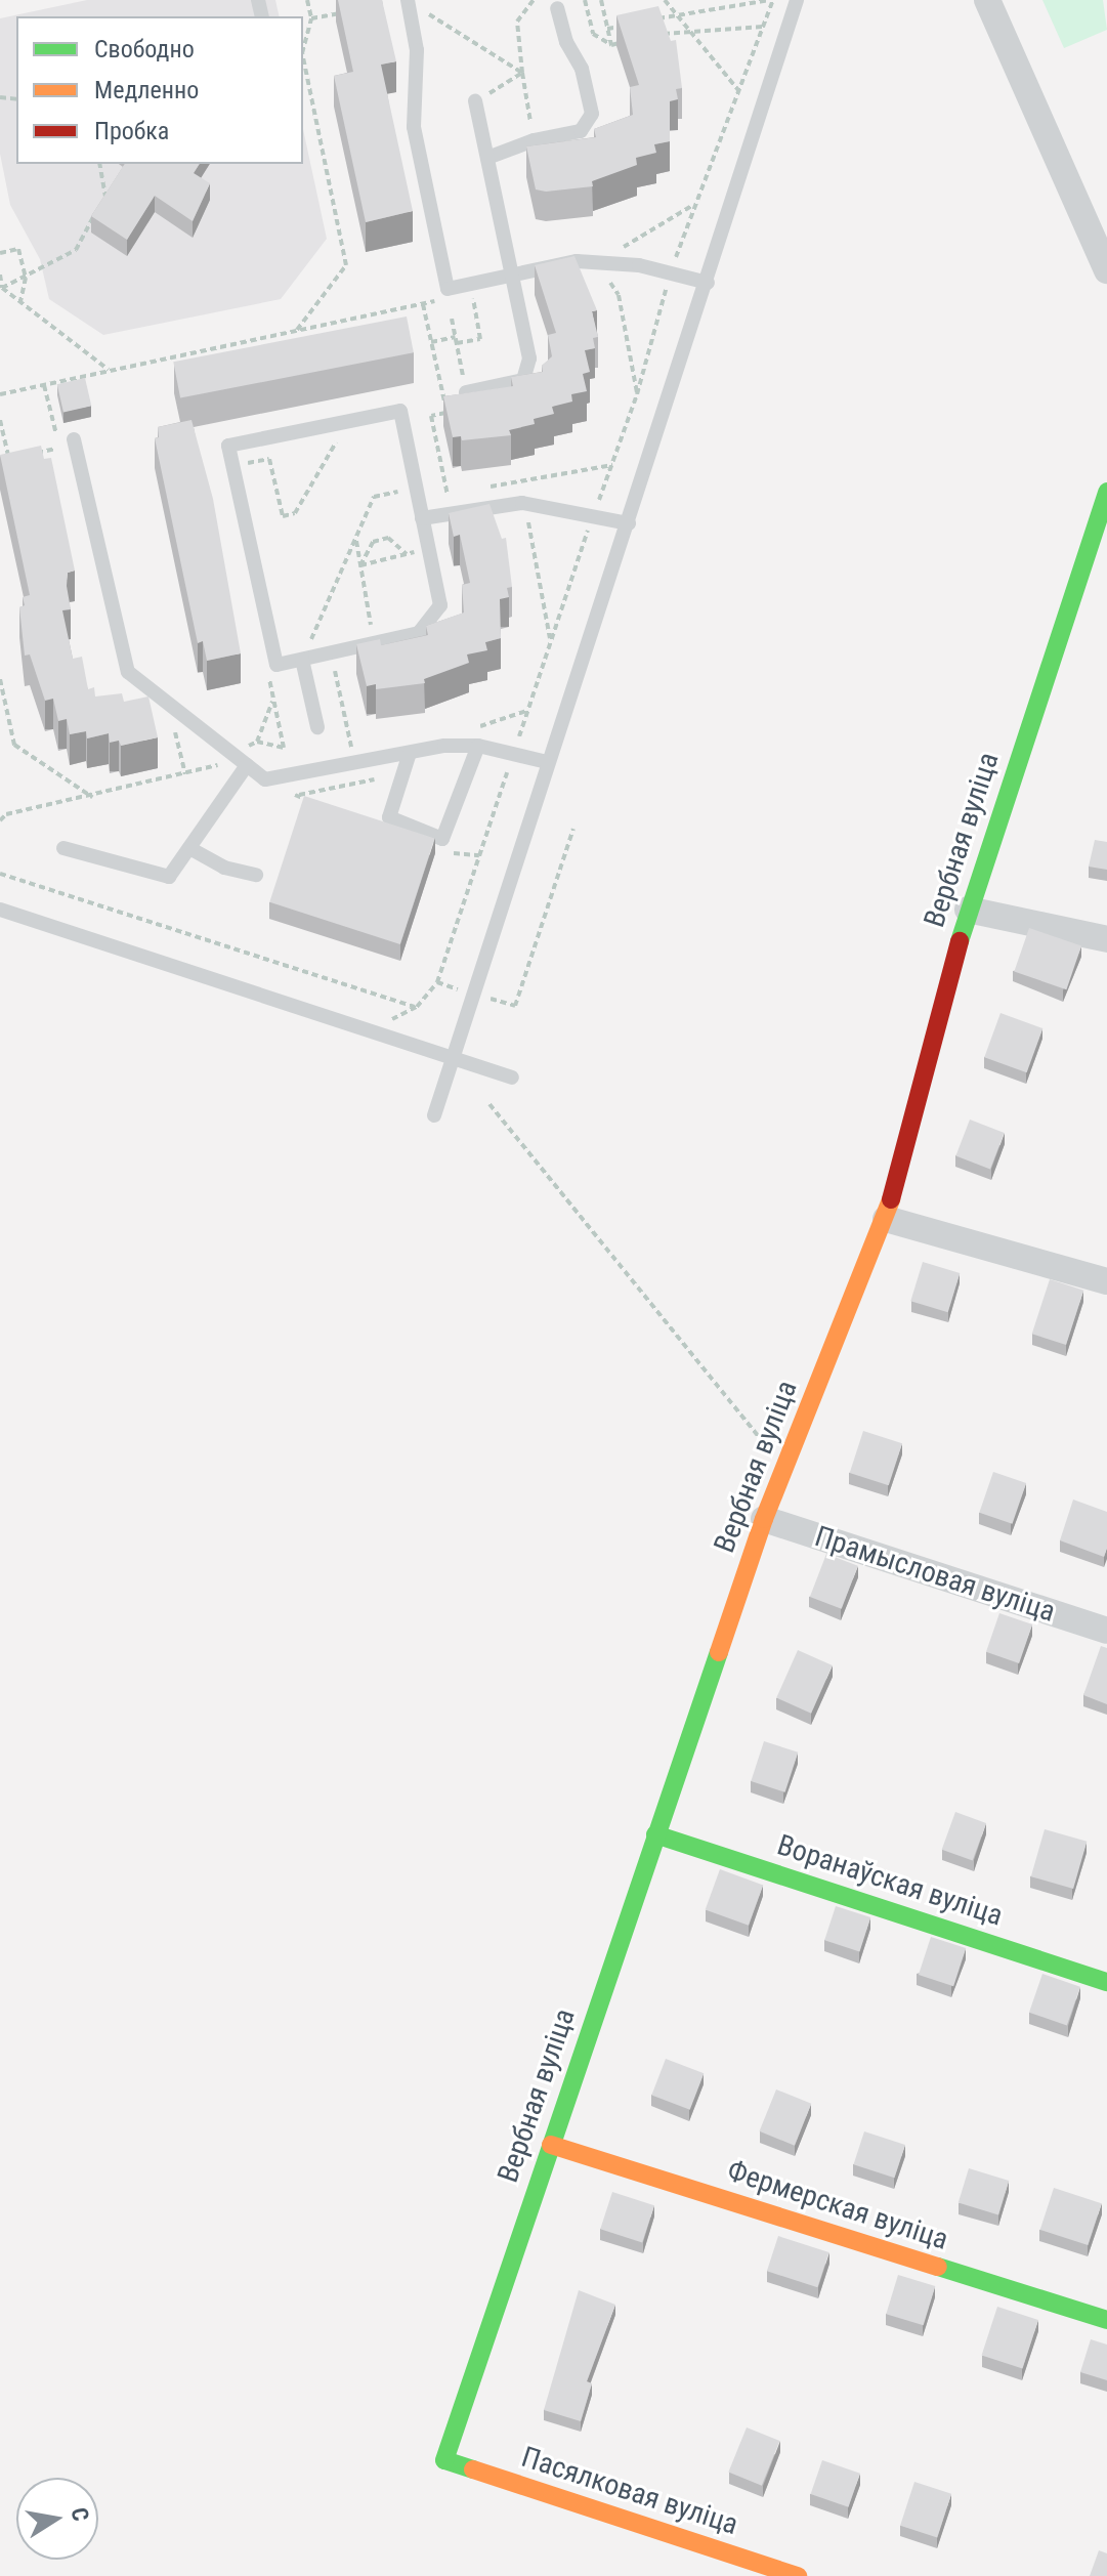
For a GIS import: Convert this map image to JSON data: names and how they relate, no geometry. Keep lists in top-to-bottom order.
{
  "streets": {
    "street": [
      "Вербная вуліца",
      "Прамысловая вуліца",
      "Воранаўская вуліца",
      "Фермерская вуліца",
      "Пасялковая вуліца"
    ]
  },
  "crossings": [
    ["Вербная вуліца", "Прамысловая вуліца"],
    ["Вербная вуліца", "Воранаўская вуліца"],
    ["Вербная вуліца", "Фермерская вуліца"],
    ["Вербная вуліца", "Пасялковая вуліца"]
  ],
  "legend": ["Свободно", "Медленно", "Пробка"],
  "north": "right"
}
